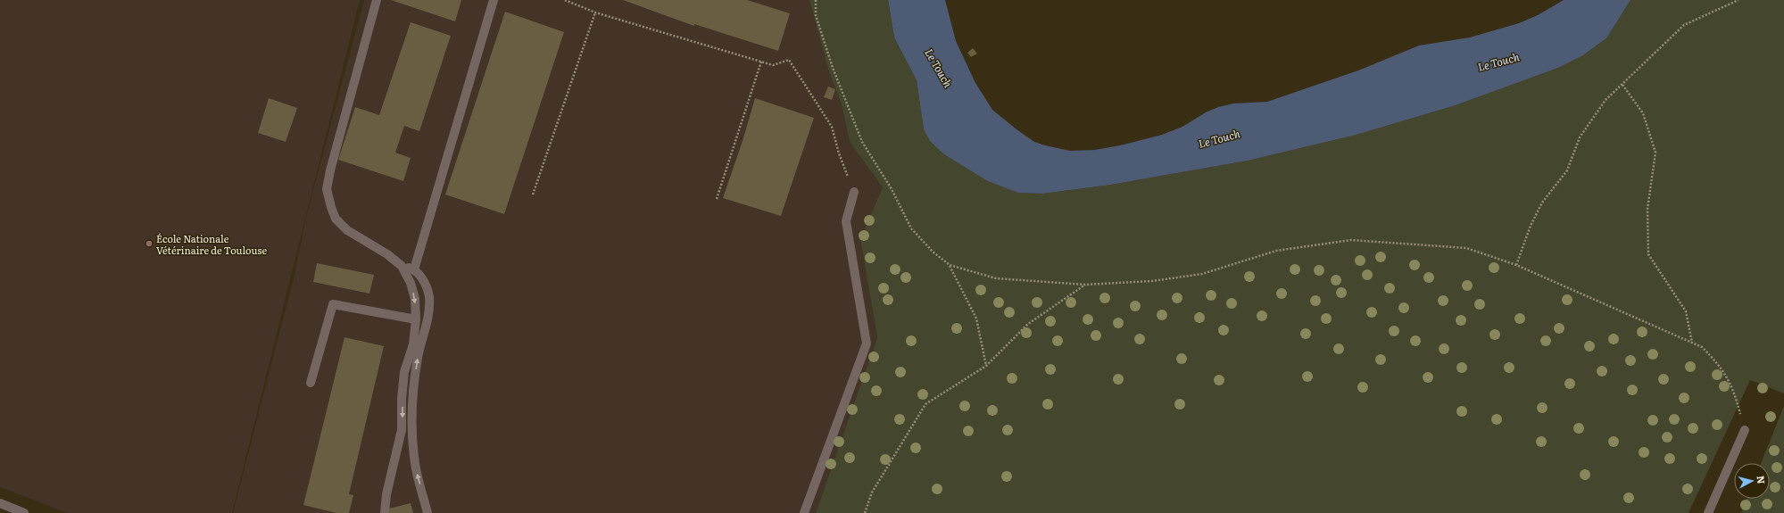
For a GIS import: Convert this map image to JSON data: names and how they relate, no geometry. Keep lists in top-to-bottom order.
{
  "water": ["Le Touch"],
  "places": ["École Nationale Vétérinaire de Toulouse"],
  "north": "right"
}
